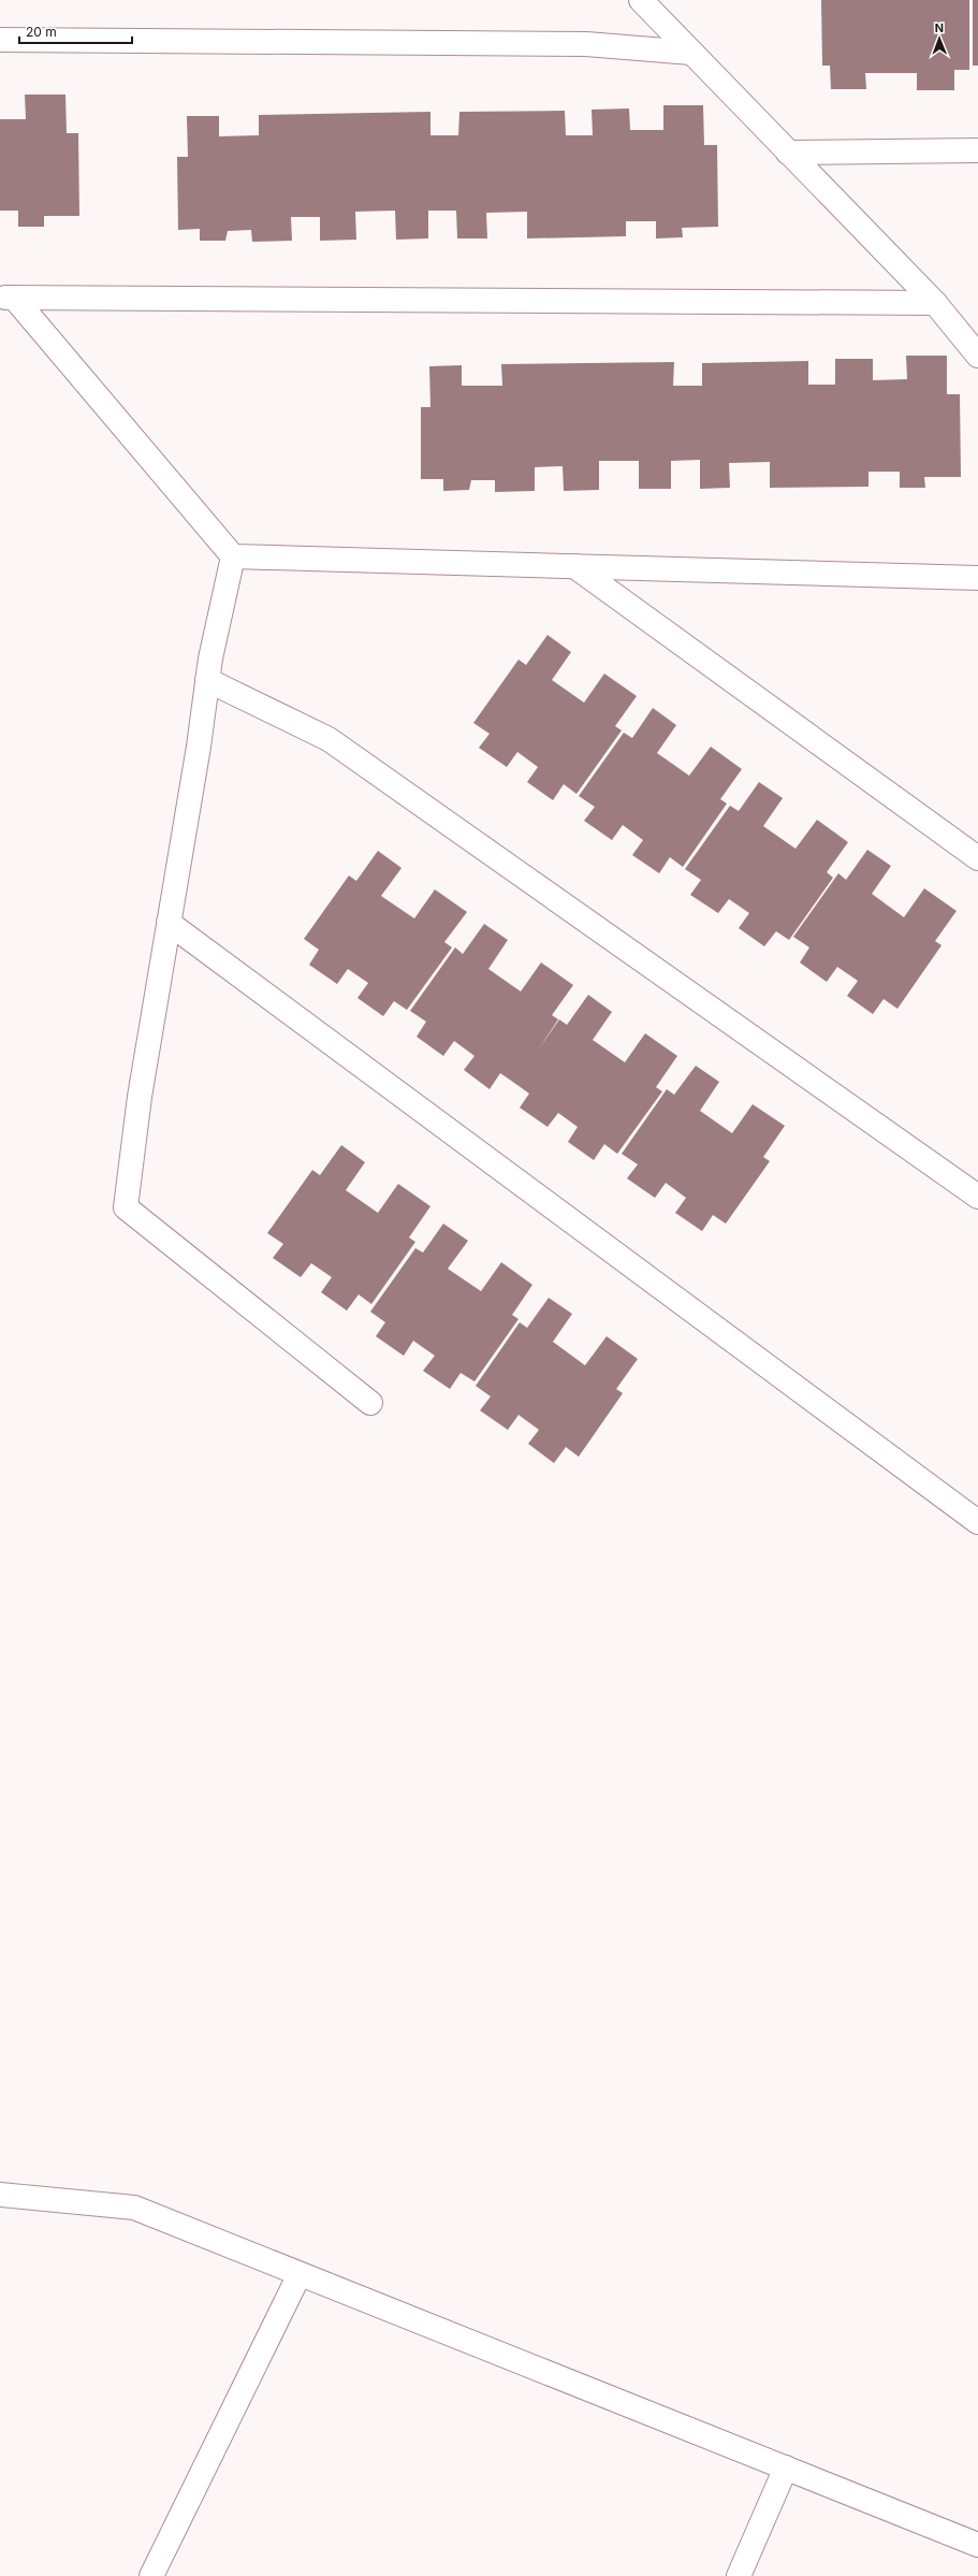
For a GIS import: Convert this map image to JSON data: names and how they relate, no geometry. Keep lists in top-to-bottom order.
{
  "scale_bar": "20 m",
  "north": "top"
}
